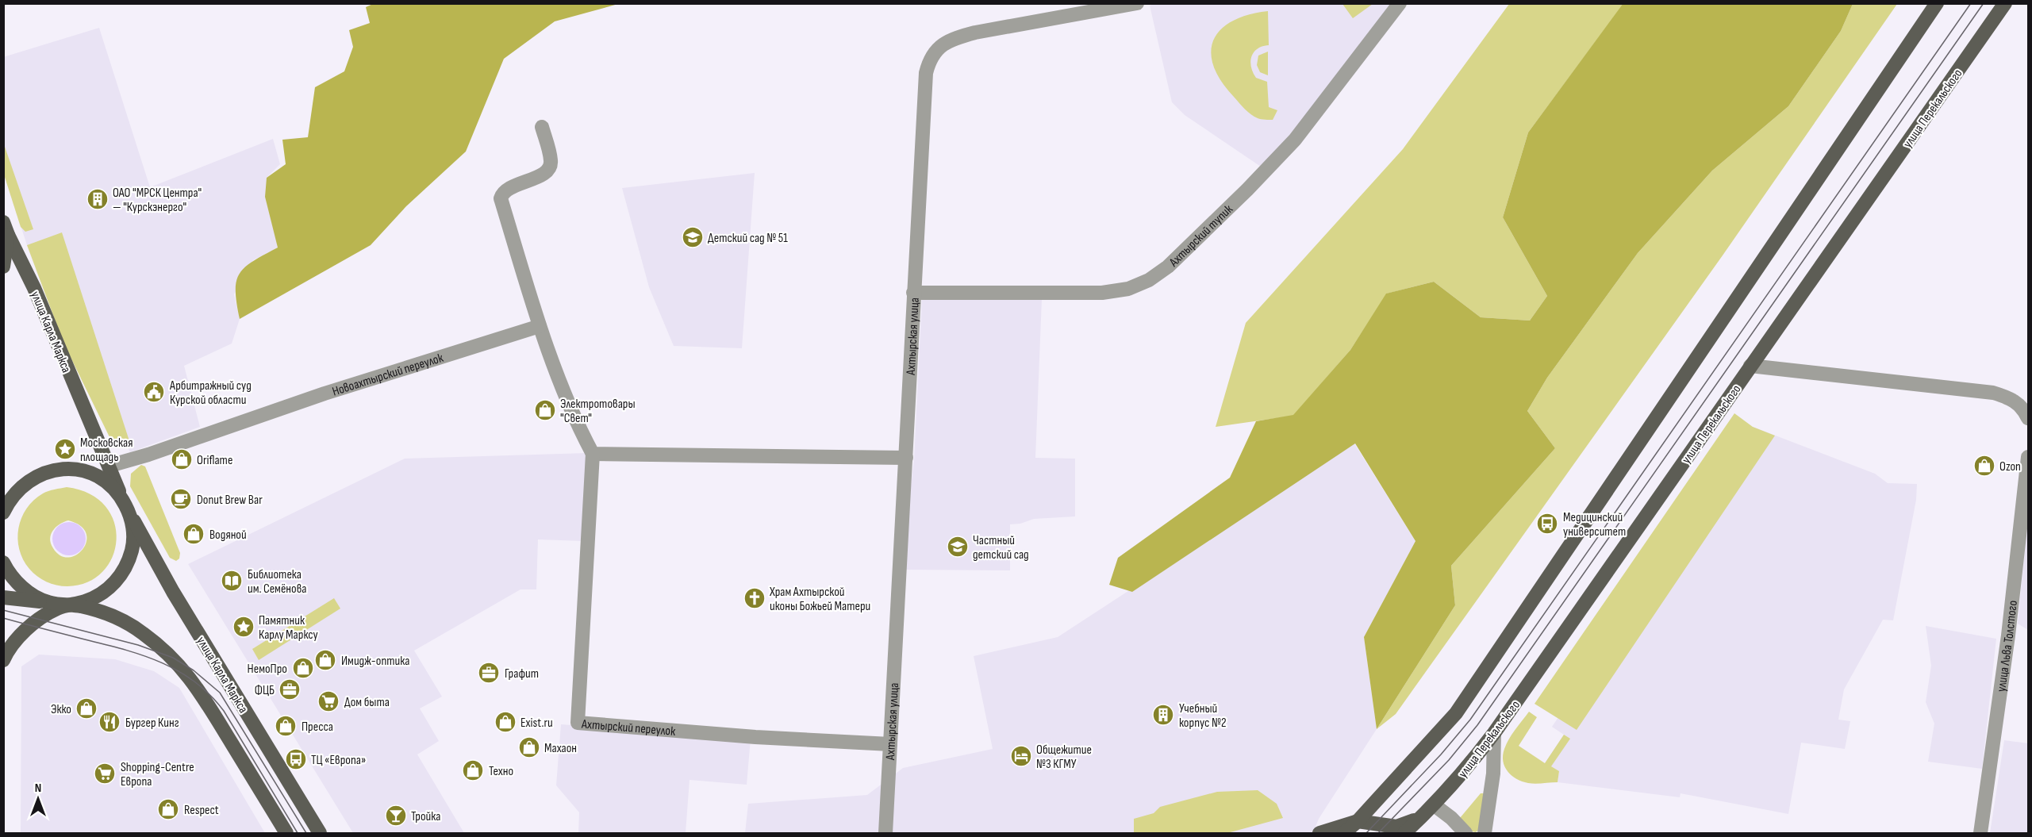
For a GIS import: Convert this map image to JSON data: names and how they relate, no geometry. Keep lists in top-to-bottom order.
{
  "streets": {
    "main road": ["улица Перекальского", "улица Карла Маркса"],
    "street": [
      "Ахтырский тупик",
      "Ахтырская улица",
      "Новоахтырский переулок",
      "улица Льва Толстого",
      "Ахтырский переулок"
    ]
  },
  "crossings": [
    ["Ахтырский тупик", "Ахтырская улица"],
    ["улица Карла Маркса", "Новоахтырский переулок"],
    ["Ахтырская улица", "Ахтырский переулок"]
  ],
  "places": {
    "building": ["ОАО \"МРСК Центра\" — \"Курскэнерго\"", "Учебный корпус №2"],
    "school or university": ["Детский сад № 51", "Частный детский сад"],
    "public building": ["Арбитражный суд Курской области"],
    "shop": [
      "Электротовары \"Свет\"",
      "Oriflame",
      "Ozon",
      "Водяной",
      "Имидж-оптика",
      "НемоПро",
      "Экко",
      "Exist.ru",
      "Пресса",
      "Махаон",
      "Техно",
      "Respect"
    ],
    "place": ["Московская площадь", "Памятник Карлу Марксу"],
    "cafe": ["Donut Brew Bar"],
    "bus stop": ["Медицинский университет", "ТЦ «Европа»"],
    "library": ["Библиотека им. Семёнова"],
    "church": ["Храм Ахтырской иконы Божьей Матери"],
    "office": ["Графит", "ФЦБ"],
    "supermarket": ["Дом быта", "Shopping-Centre Европа"],
    "restaurant": ["Бургер Кинг"],
    "hotel": ["Общежитие №3 КГМУ"],
    "bar": ["Тройка"]
  },
  "north": "top"
}
